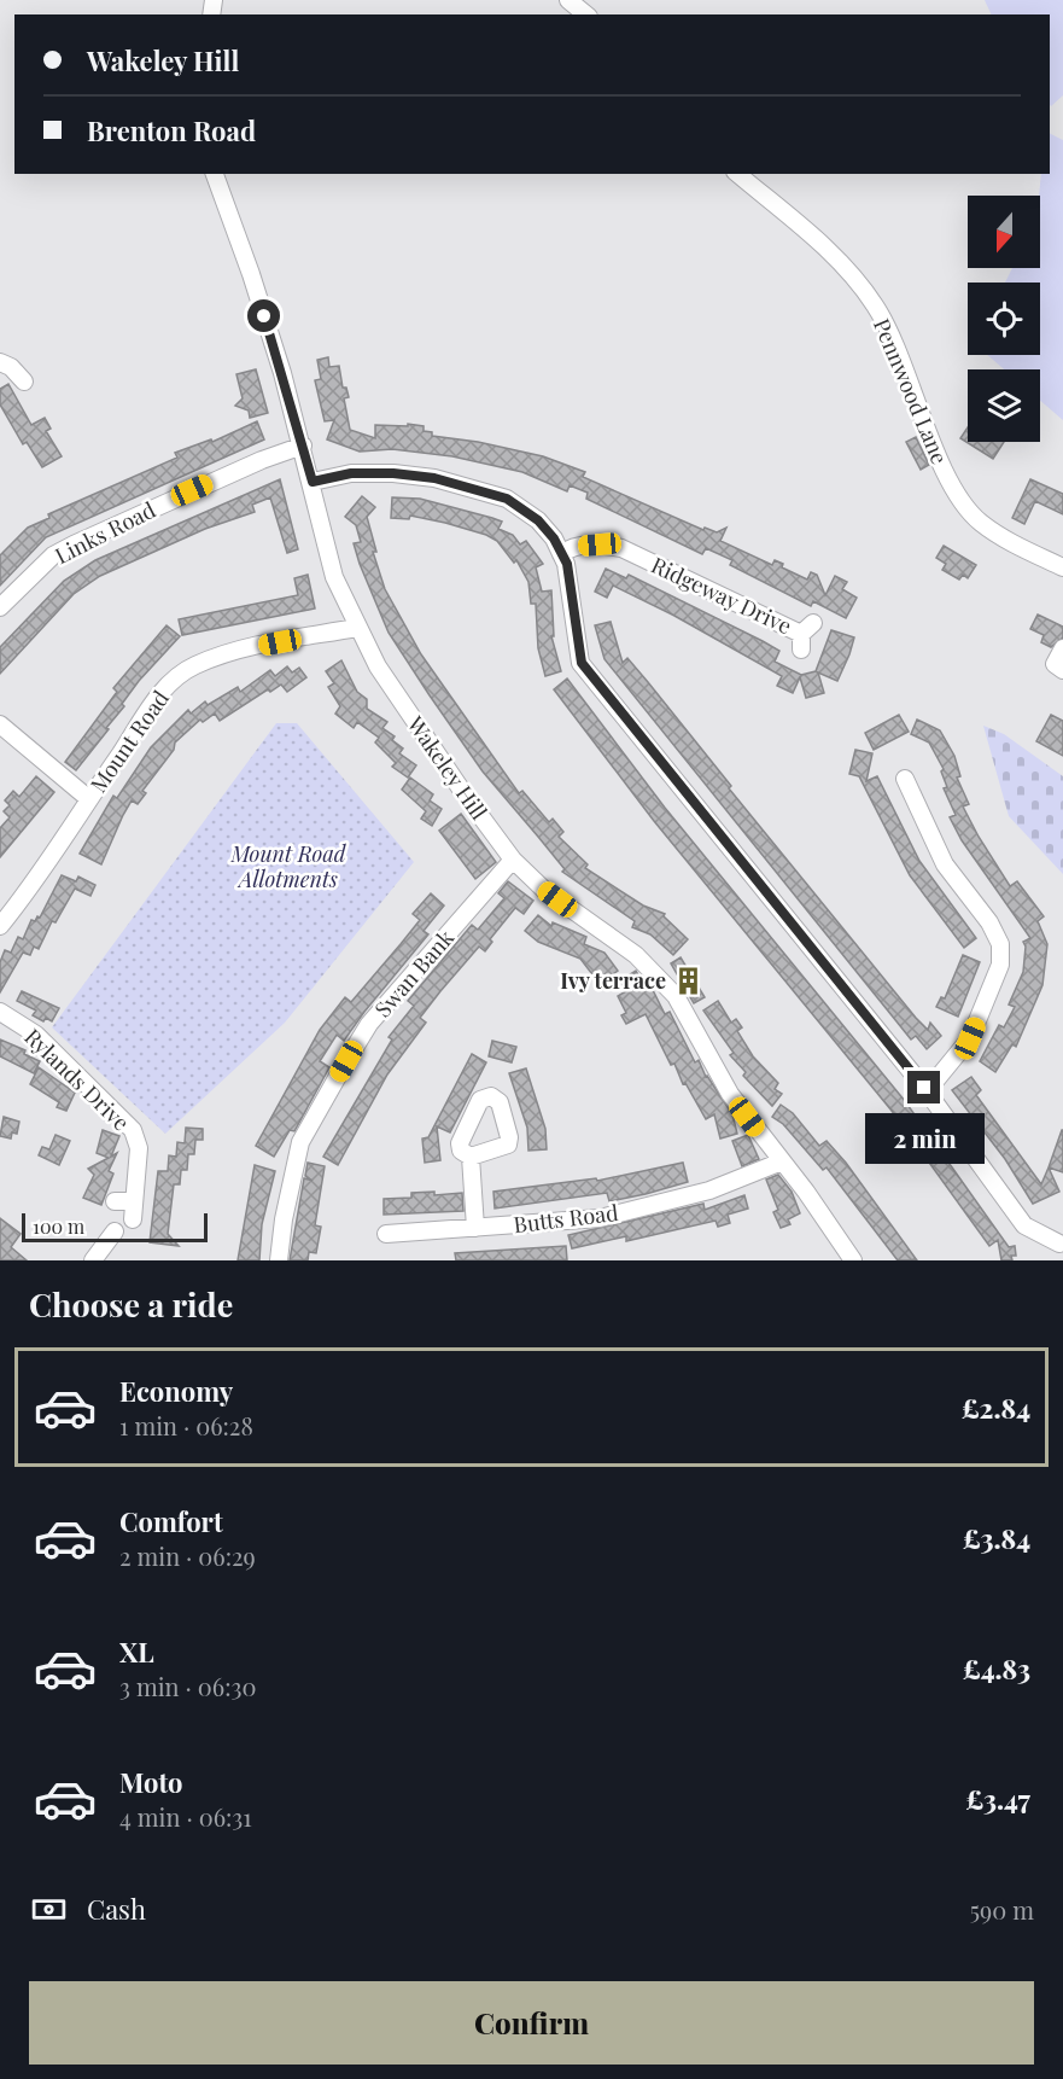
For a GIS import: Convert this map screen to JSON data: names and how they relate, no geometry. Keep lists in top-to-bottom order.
{
  "streets": {
    "street": [
      "Pennwood Lane",
      "Links Road",
      "Ridgeway Drive",
      "Mount Road",
      "Wakeley Hill",
      "Swan Bank",
      "Rylands Drive",
      "Butts Road"
    ]
  },
  "crossings": [
    ["Links Road", "Wakeley Hill"],
    ["Mount Road", "Wakeley Hill"],
    ["Wakeley Hill", "Swan Bank"],
    ["Wakeley Hill", "Butts Road"]
  ],
  "parks": ["Mount Road Allotments"],
  "places": {
    "building": ["Ivy terrace"]
  },
  "scale_bar": "100 m",
  "north": "bottom",
  "page": {
    "banner": ["Wakeley Hill", "Brenton Road"],
    "bubble": "2 min",
    "scale": "100 m",
    "heading": "Choose a ride",
    "list": [
      {
        "name": "Economy",
        "note": "1 min · 06:28",
        "value": "£2.84"
      },
      {
        "name": "Comfort",
        "note": "2 min · 06:29",
        "value": "£3.84"
      },
      {
        "name": "XL",
        "note": "3 min · 06:30",
        "value": "£4.83"
      },
      {
        "name": "Moto",
        "note": "4 min · 06:31",
        "value": "£3.47"
      }
    ],
    "pay": ["Cash", "590 m"],
    "buttons": "Confirm"
  }
}
